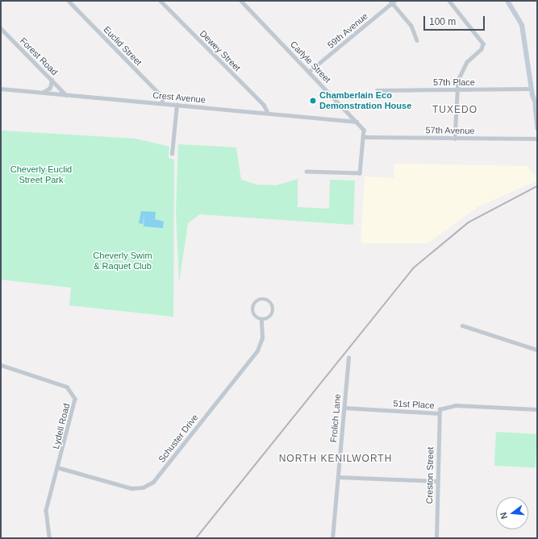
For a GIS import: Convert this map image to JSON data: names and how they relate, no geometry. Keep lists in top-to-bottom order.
{
  "streets": {
    "street": [
      "59th Avenue",
      "Euclid Street",
      "Dewey Street",
      "Forest Road",
      "Carlyle Street",
      "57th Place",
      "Crest Avenue",
      "57th Avenue",
      "51st Place",
      "Frolich Lane",
      "Lydell Road",
      "Schuster Drive",
      "Creston Street"
    ]
  },
  "crossings": [
    ["59th Avenue", "Carlyle Street"],
    ["Euclid Street", "Crest Avenue"],
    ["Dewey Street", "Crest Avenue"],
    ["Forest Road", "Crest Avenue"],
    ["Carlyle Street", "Crest Avenue"],
    ["Carlyle Street", "57th Avenue"],
    ["51st Place", "Frolich Lane"],
    ["51st Place", "Creston Street"],
    ["Lydell Road", "Schuster Drive"]
  ],
  "districts": ["TUXEDO", "NORTH KENILWORTH"],
  "parks": ["Cheverly Euclid Street Park", "Cheverly Swim & Raquet Club"],
  "places": ["Chamberlain Eco Demonstration House"],
  "scale_bar": "100 m",
  "north": "left"
}
